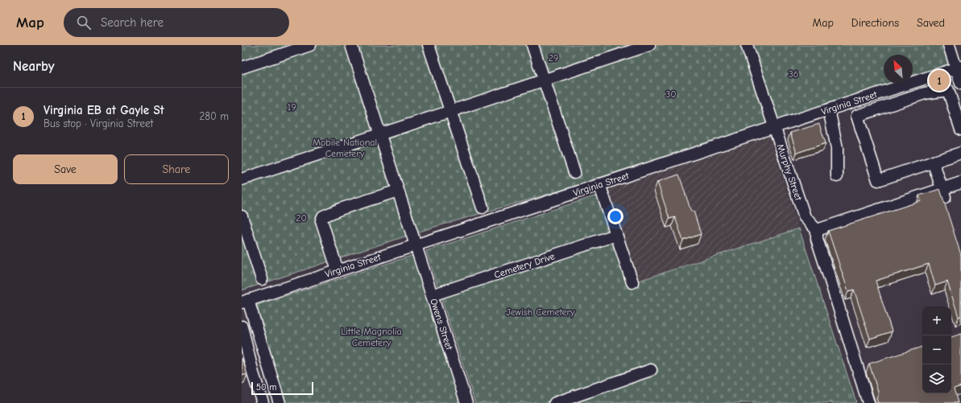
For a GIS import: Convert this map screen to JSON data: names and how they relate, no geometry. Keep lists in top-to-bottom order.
{
  "streets": {
    "street": [
      "Virginia Street",
      "Murphy Street",
      "Cemetery Drive",
      "Owens Street"
    ]
  },
  "crossings": [
    ["Virginia Street", "Murphy Street"],
    ["Virginia Street", "Owens Street"],
    ["Cemetery Drive", "Owens Street"]
  ],
  "parks": [
    "29",
    "36",
    "30",
    "19",
    "Mobile National Cemetery",
    "20",
    "Jewish Cemetery",
    "Little Magnolia Cemetery"
  ],
  "scale_bar": "50 m",
  "north": "top left",
  "page": {
    "header": "Map",
    "search": "Search here",
    "nav": ["Map", "Directions", "Saved"],
    "heading": "Nearby",
    "pins": "1",
    "list": [
      {
        "mark": "1",
        "name": "Virginia EB at Gayle St",
        "note": "Bus stop · Virginia Street",
        "value": "280 m"
      }
    ],
    "buttons": ["Save", "Share"],
    "map_buttons": ["+", "−"],
    "scale": "50 m"
  }
}
